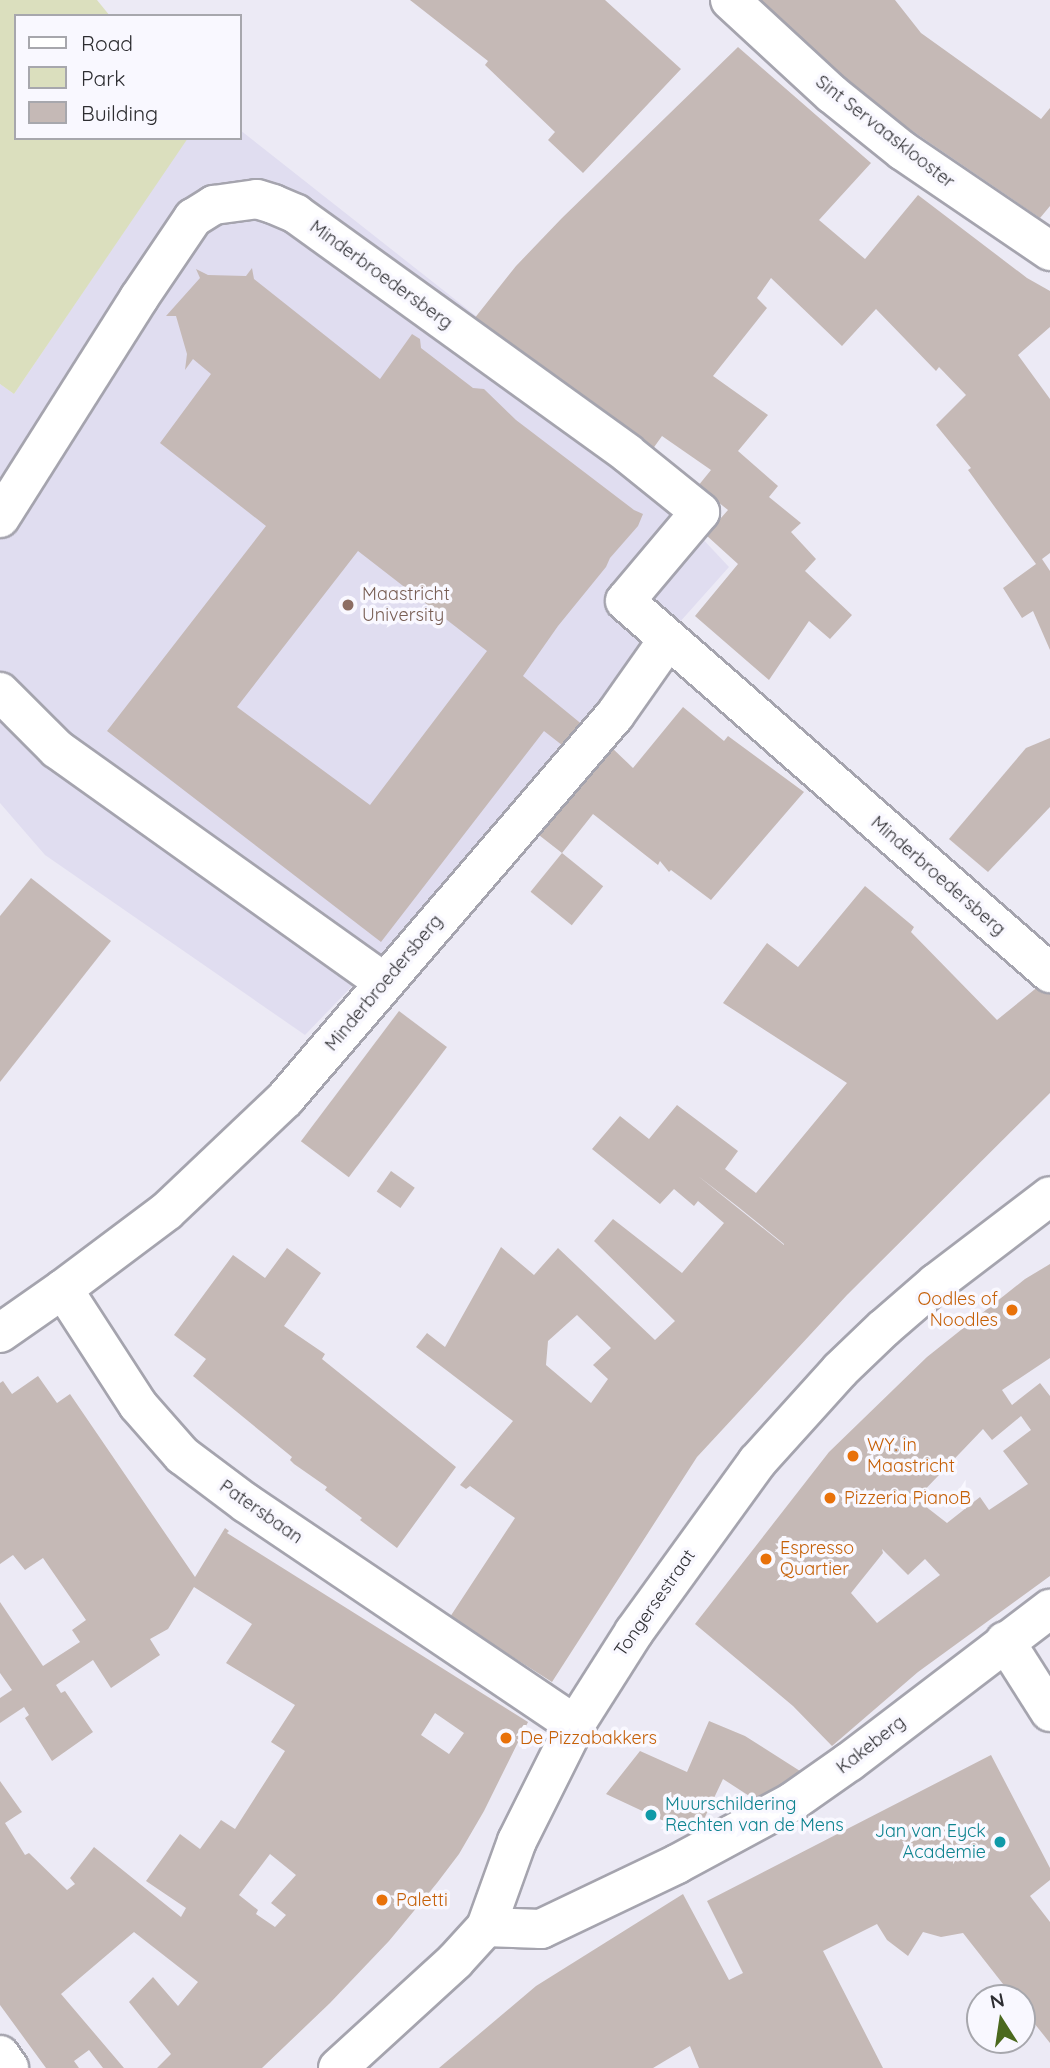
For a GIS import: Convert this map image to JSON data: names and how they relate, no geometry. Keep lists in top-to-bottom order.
{
  "streets": {
    "street": [
      "Sint Servaasklooster",
      "Minderbroedersberg",
      "Patersbaan",
      "Tongersestraat",
      "Kakeberg"
    ]
  },
  "crossings": [
    ["Minderbroedersberg", "Patersbaan"],
    ["Patersbaan", "Tongersestraat"],
    ["Tongersestraat", "Kakeberg"]
  ],
  "places": [
    "Maastricht University",
    "Oodles of Noodles",
    "WY. in Maastricht",
    "Pizzeria PianoB",
    "Espresso Quartier",
    "De Pizzabakkers",
    "Muurschildering Rechten van de Mens",
    "Jan van Eyck Academie",
    "Paletti"
  ],
  "legend": ["Road", "Park", "Building"],
  "north": "top"
}
